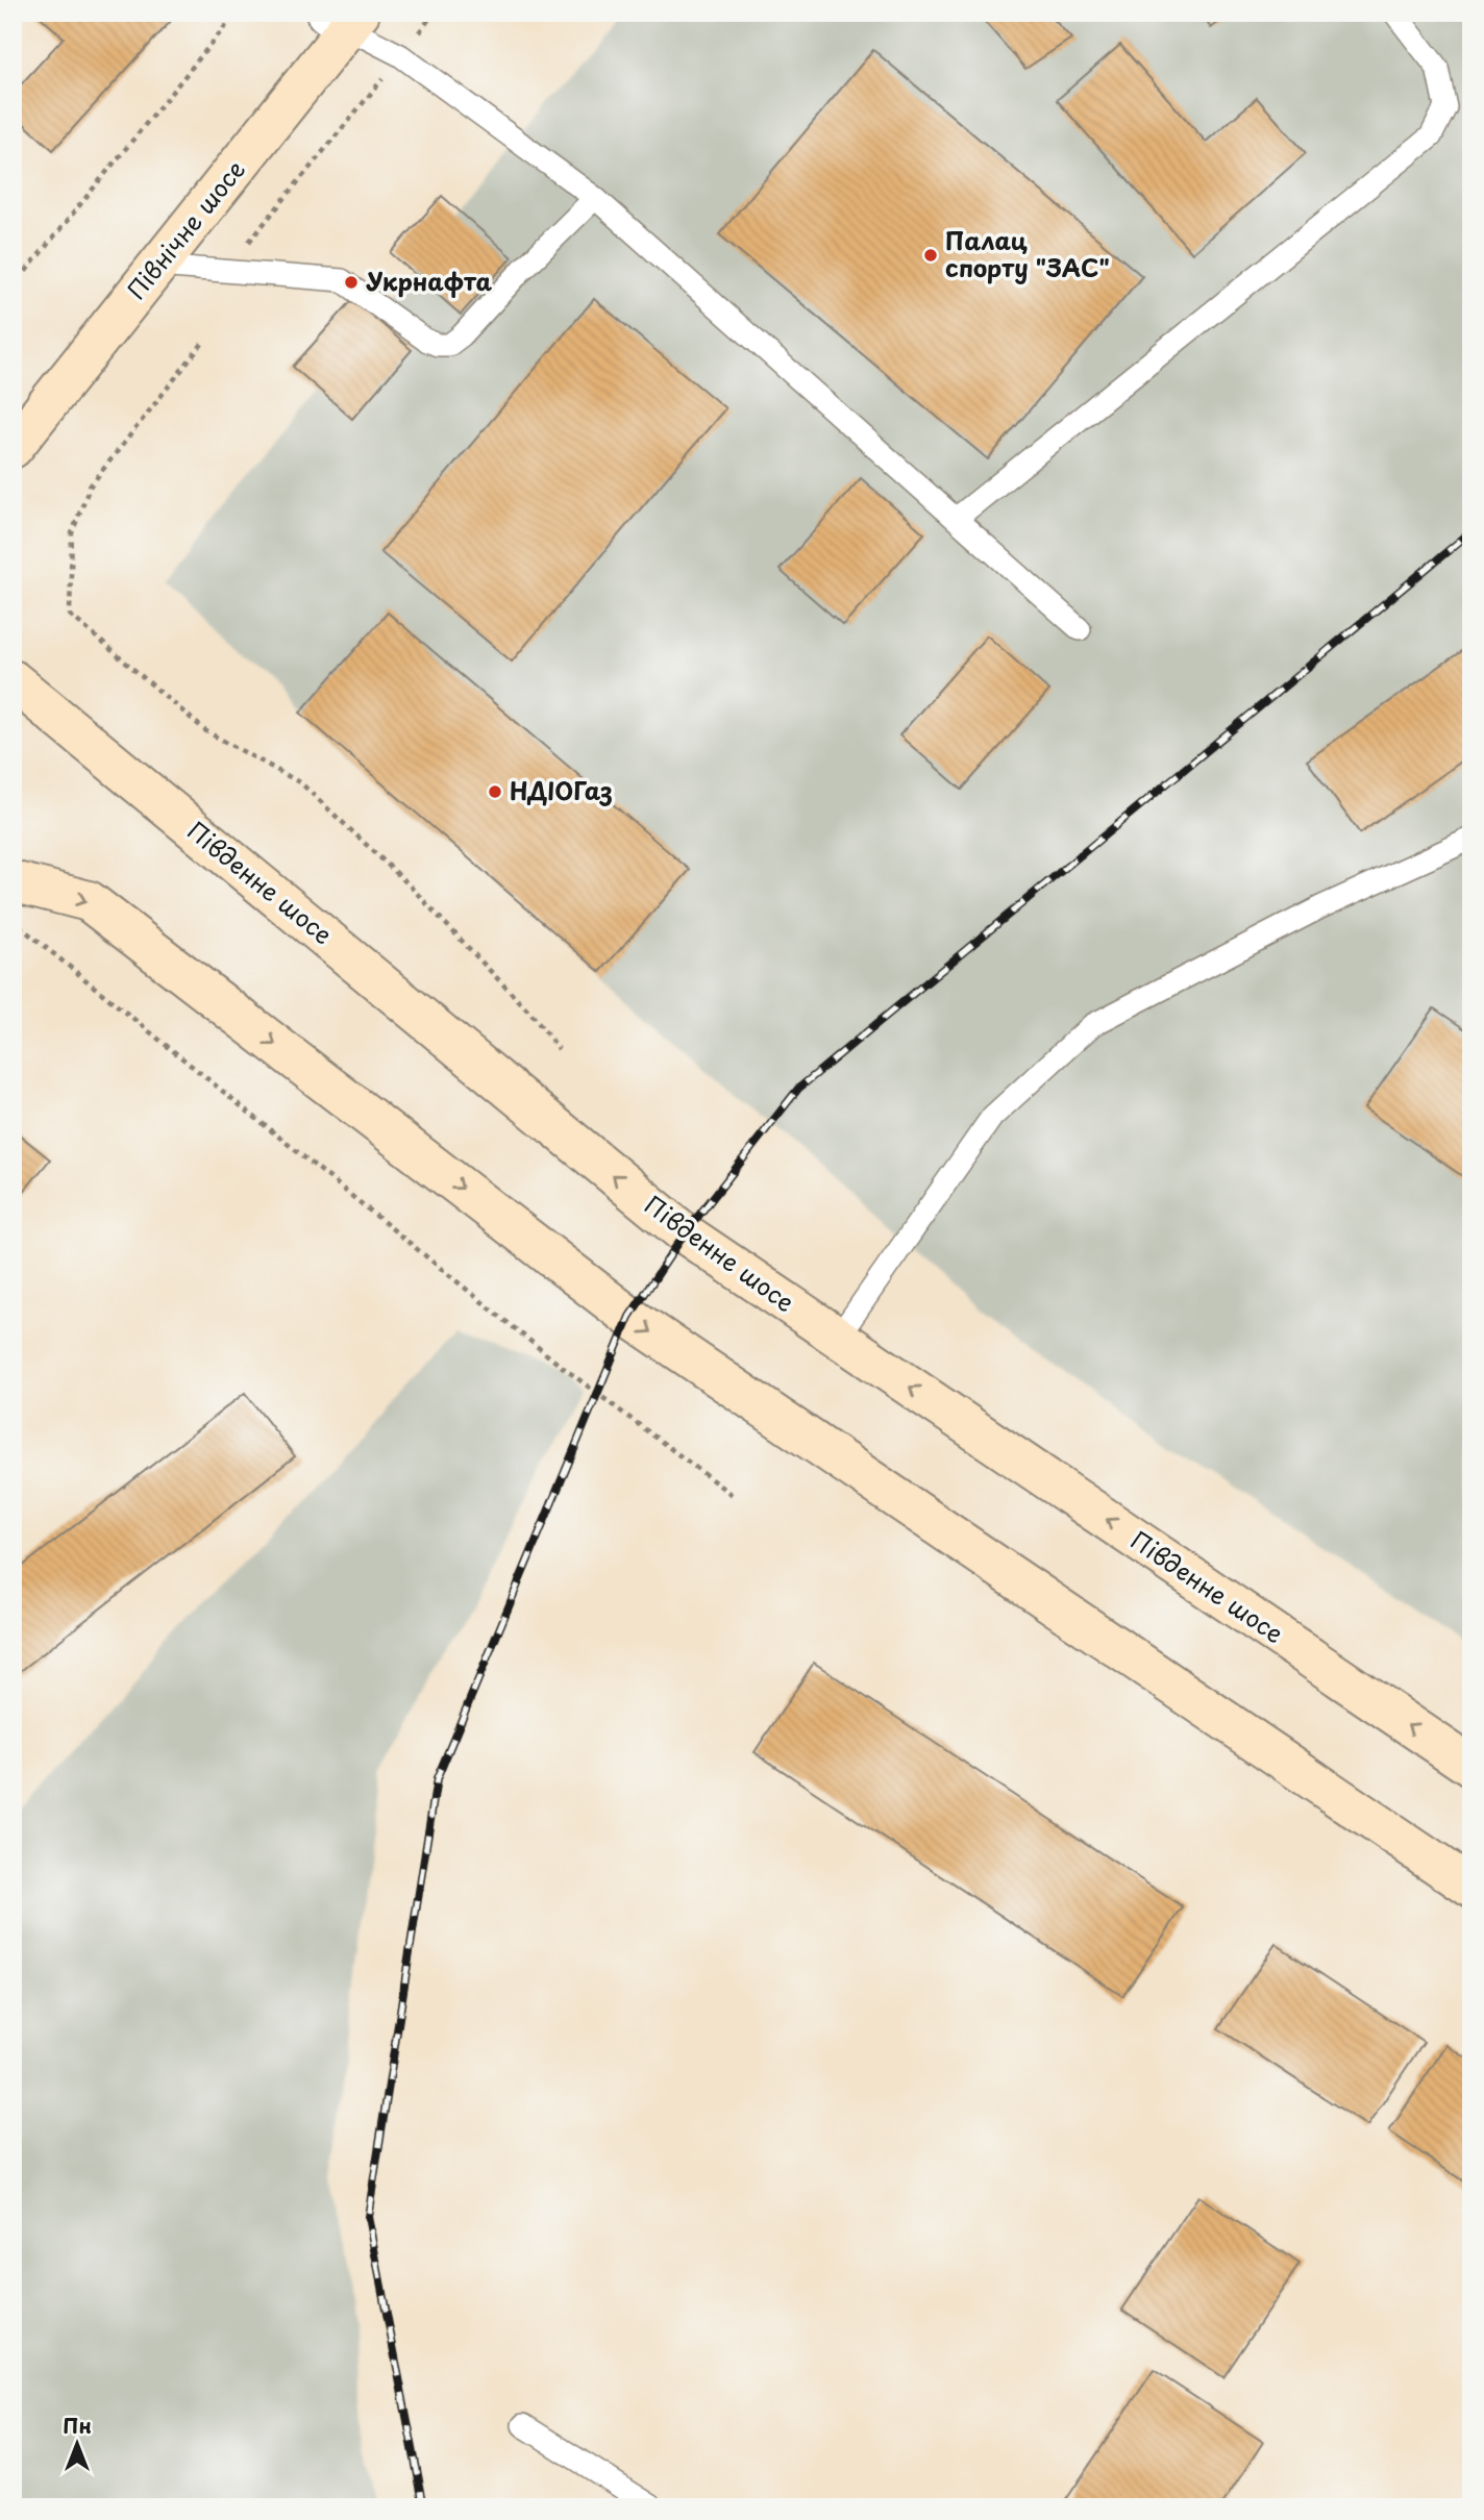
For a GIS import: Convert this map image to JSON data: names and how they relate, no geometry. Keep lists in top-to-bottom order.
{
  "streets": {
    "main road": ["Північне шосе", "Південне шосе"]
  },
  "places": ["Палац спорту \"ЗАС\"", "Укрнафта", "НДІОГаз"],
  "north": "top"
}
